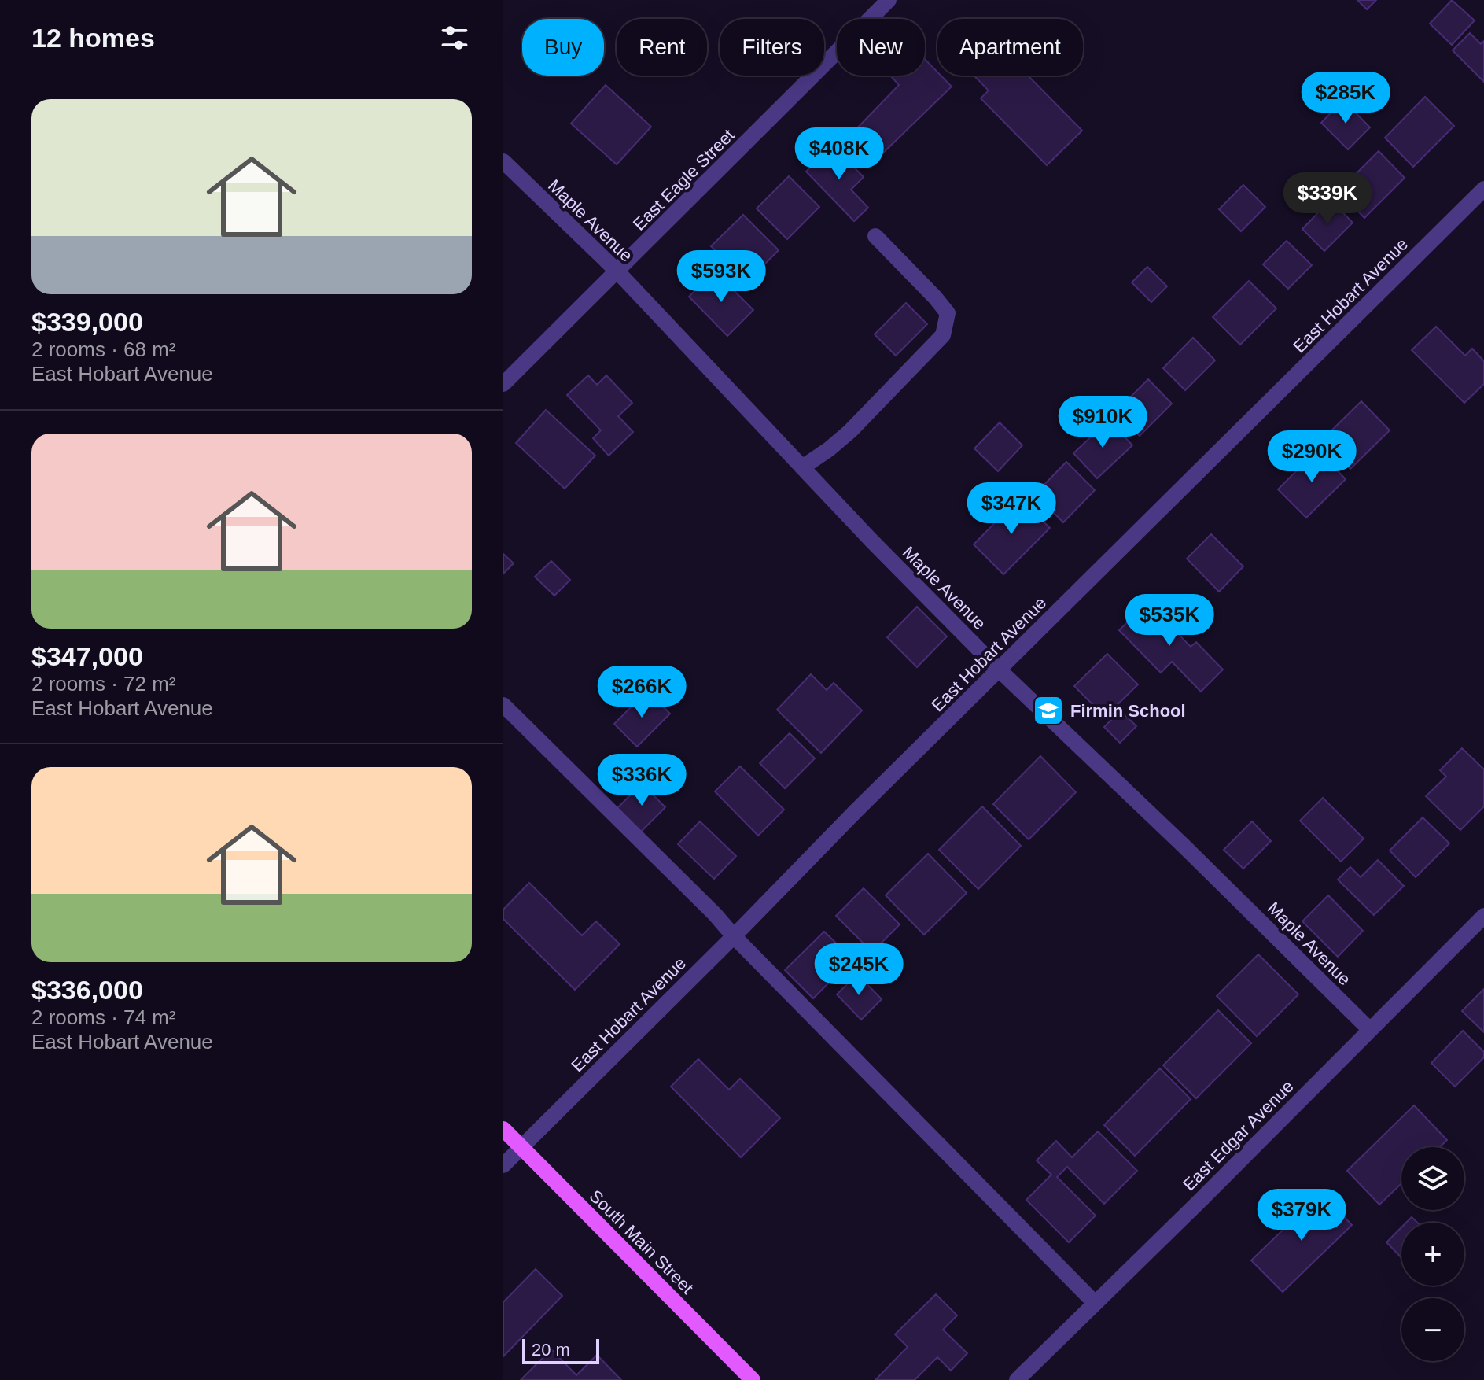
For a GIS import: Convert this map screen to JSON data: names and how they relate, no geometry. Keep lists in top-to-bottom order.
{
  "streets": {
    "main road": ["South Main Street"],
    "street": [
      "East Eagle Street",
      "Maple Avenue",
      "East Hobart Avenue",
      "East Edgar Avenue"
    ]
  },
  "crossings": [
    ["East Eagle Street", "Maple Avenue"],
    ["Maple Avenue", "East Hobart Avenue"],
    ["Maple Avenue", "East Edgar Avenue"],
    ["East Hobart Avenue", "South Main Street"]
  ],
  "places": {
    "school or university": ["Firmin School"]
  },
  "scale_bar": "20 m",
  "page": {
    "heading": "12 homes",
    "chip": [
      "Buy",
      "Rent",
      "Filters",
      "New",
      "Apartment"
    ],
    "price": [
      "$285K",
      "$408K",
      "$339K",
      "$593K",
      "$910K",
      "$290K",
      "$347K",
      "$535K",
      "$266K",
      "$336K",
      "$245K",
      "$379K"
    ],
    "list": [
      {
        "name": "$339,000",
        "note": "2 rooms · 68 m² · East Hobart Avenue"
      },
      {
        "name": "$347,000",
        "note": "2 rooms · 72 m² · East Hobart Avenue"
      },
      {
        "name": "$336,000",
        "note": "2 rooms · 74 m² · East Hobart Avenue"
      }
    ],
    "map_buttons": ["+", "−"],
    "scale": "20 m"
  }
}
